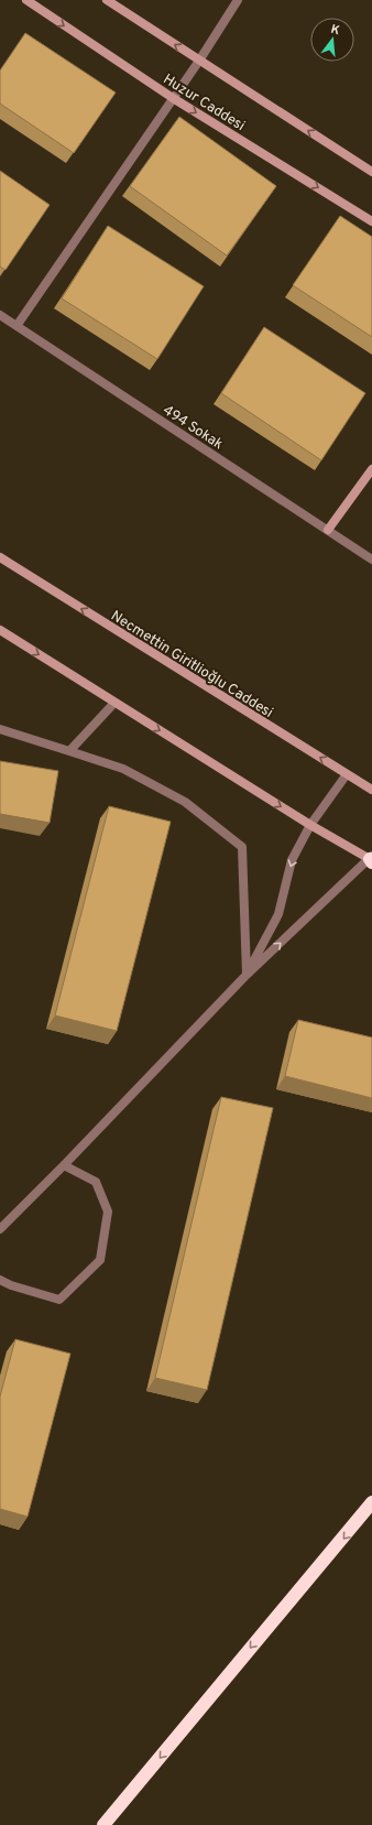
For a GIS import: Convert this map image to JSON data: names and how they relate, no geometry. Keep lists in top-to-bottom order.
{
  "streets": {
    "street": ["Huzur Caddesi", "494 Sokak", "Necmettin Giritlioğlu Caddesi"]
  },
  "north": "top"
}
